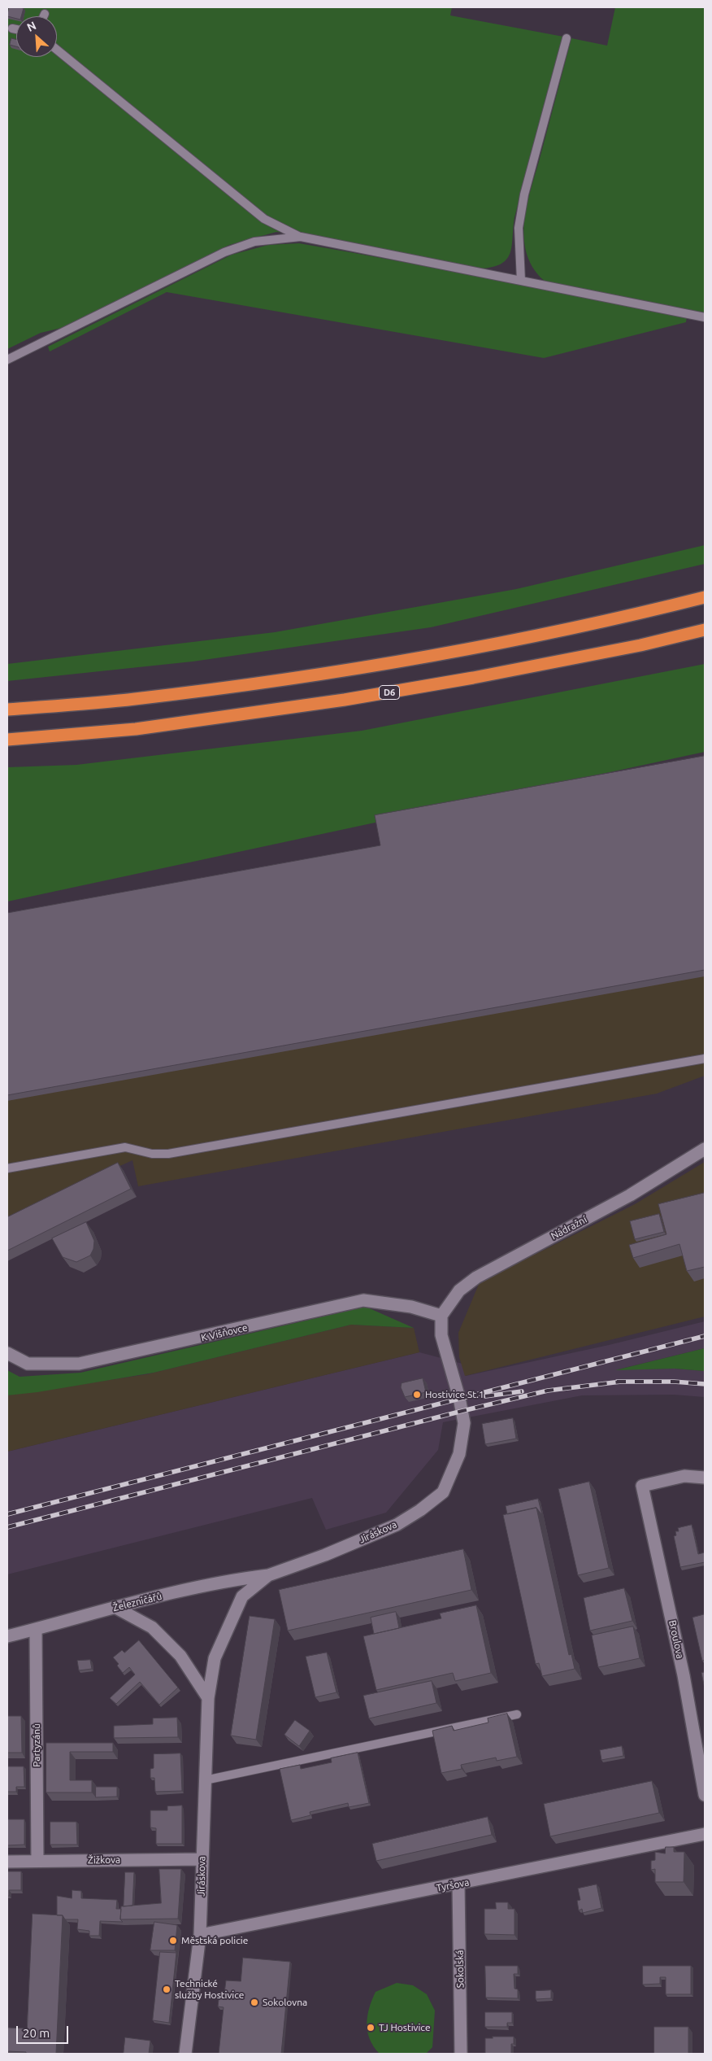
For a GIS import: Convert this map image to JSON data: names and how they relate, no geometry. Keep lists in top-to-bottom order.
{
  "streets": {
    "highway": ["D6"],
    "street": [
      "Nádražní",
      "K Višňovce",
      "Jiráskova",
      "Železničářů",
      "Broulova",
      "Partyzánů",
      "Žižkova",
      "Tyršova",
      "Sokolská"
    ]
  },
  "crossings": [
    ["Nádražní", "K Višňovce"],
    ["Nádražní", "Jiráskova"],
    ["K Višňovce", "Jiráskova"],
    ["Jiráskova", "Železničářů"],
    ["Jiráskova", "Žižkova"],
    ["Jiráskova", "Tyršova"],
    ["Železničářů", "Partyzánů"],
    ["Partyzánů", "Žižkova"],
    ["Tyršova", "Sokolská"]
  ],
  "places": [
    "Hostivice St.1",
    "Městská policie",
    "Technické služby Hostivice",
    "Sokolovna",
    "TJ Hostivice"
  ],
  "scale_bar": "20 m",
  "north": "top left"
}
